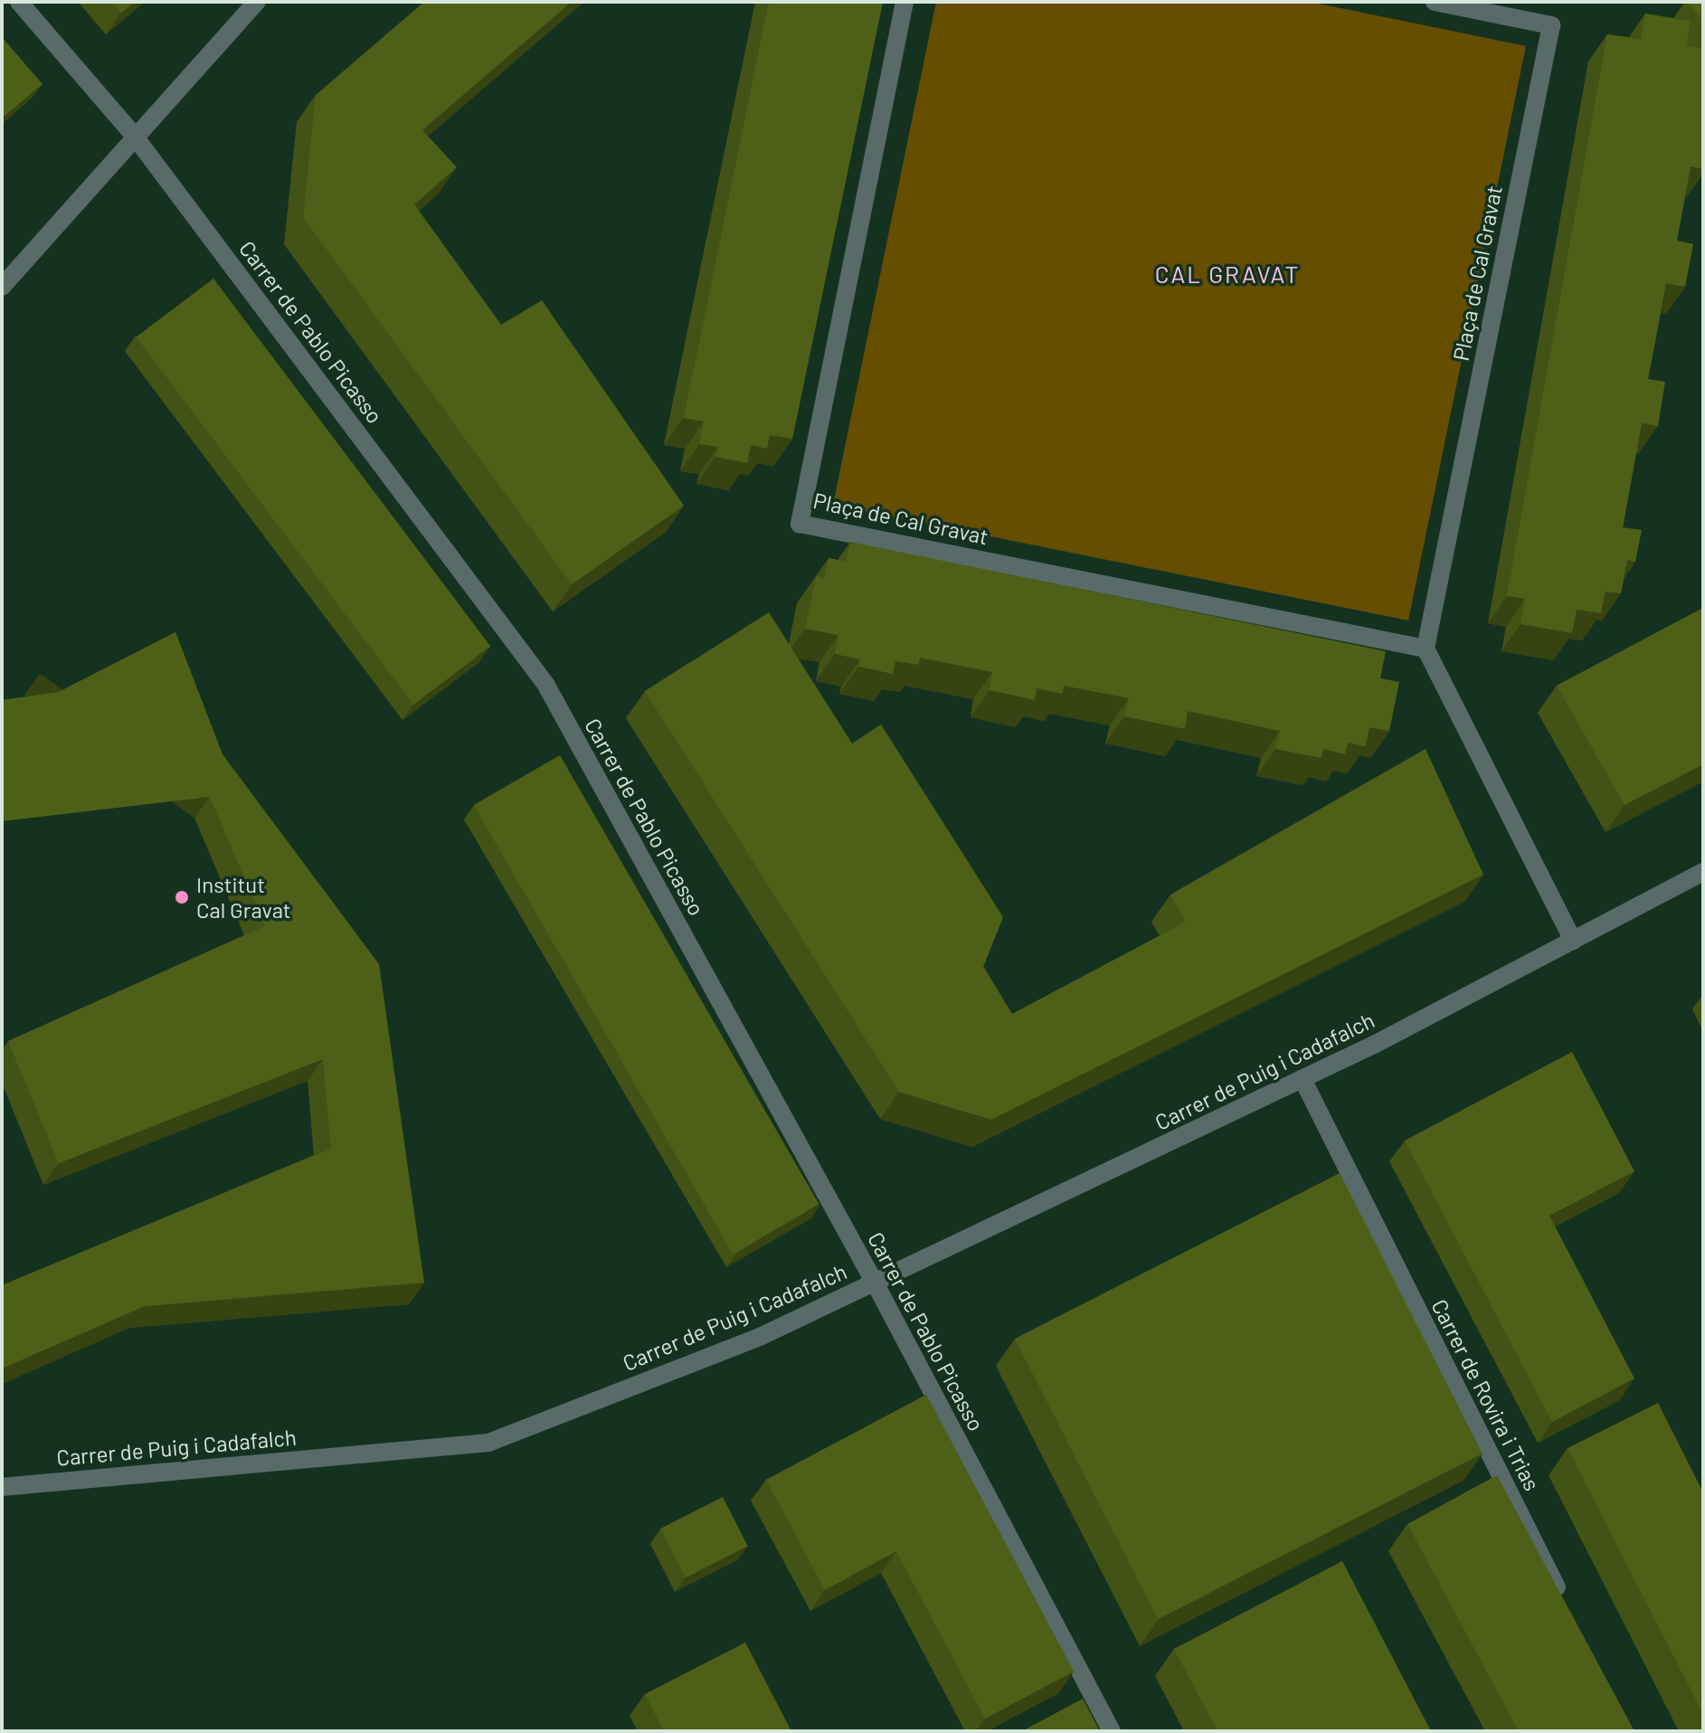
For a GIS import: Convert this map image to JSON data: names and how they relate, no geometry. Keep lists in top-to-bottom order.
{
  "streets": {
    "street": [
      "Plaça de Cal Gravat",
      "Carrer de Pablo Picasso",
      "Carrer de Puig i Cadafalch",
      "Carrer de Rovira i Trias"
    ]
  },
  "crossings": [
    ["Carrer de Pablo Picasso", "Carrer de Puig i Cadafalch"],
    ["Carrer de Puig i Cadafalch", "Carrer de Rovira i Trias"]
  ],
  "districts": ["CAL GRAVAT"],
  "places": ["Institut Cal Gravat"]
}
